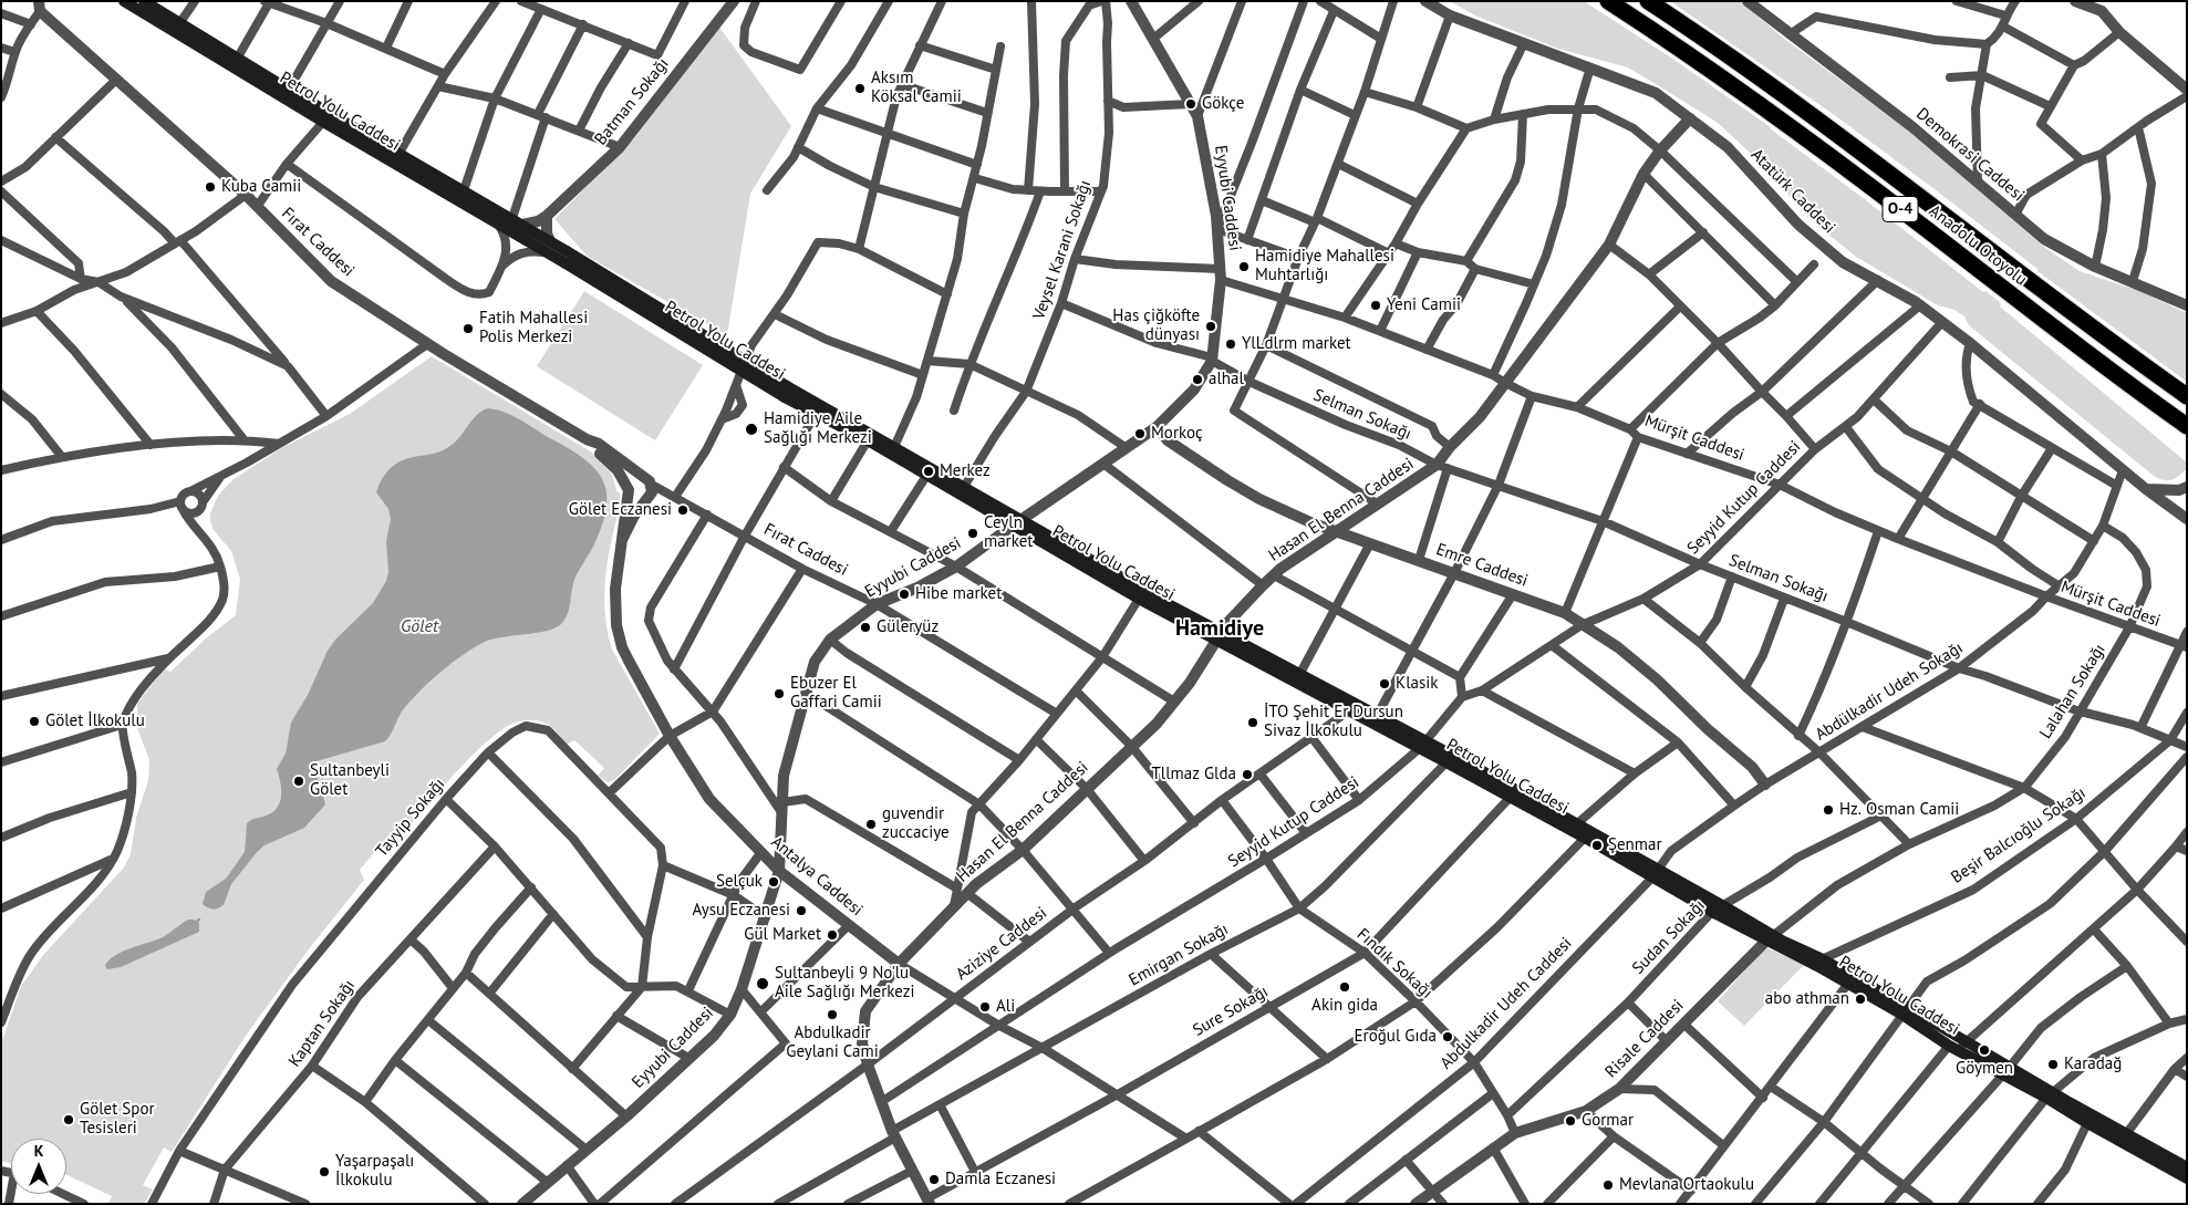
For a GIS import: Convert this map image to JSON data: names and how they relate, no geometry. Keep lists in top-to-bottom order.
{
  "streets": {
    "highway": ["O-4", "Anadolu Otoyolu"],
    "main road": ["Petrol Yolu Caddesi"],
    "street": [
      "Batman Sokağı",
      "Demokrasi Caddesi",
      "Atatürk Caddesi",
      "Eyyubi Caddesi",
      "Fırat Caddesi",
      "Veysel Karani Sokağı",
      "Selman Sokağı",
      "Mürşit Caddesi",
      "Seyyid Kutup Caddesi",
      "Hasan El Benna Caddesi",
      "Emre Caddesi",
      "Abdülkadir Udeh Sokağı",
      "Lalahan Sokağı",
      "Tayyip Sokağı",
      "Beşir Balcıoğlu Sokağı",
      "Antalya Caddesi",
      "Sudan Sokağı",
      "Aziziye Caddesi",
      "Emirgan Sokağı",
      "Fındık Sokağı",
      "Abdulkadir Udeh Caddesi",
      "Sure Sokağı",
      "Kaptan Sokağı",
      "Risale Caddesi"
    ]
  },
  "crossings": [
    ["Petrol Yolu Caddesi", "Eyyubi Caddesi"],
    ["Petrol Yolu Caddesi", "Veysel Karani Sokağı"],
    ["Petrol Yolu Caddesi", "Seyyid Kutup Caddesi"],
    ["Petrol Yolu Caddesi", "Hasan El Benna Caddesi"],
    ["Petrol Yolu Caddesi", "Abdülkadir Udeh Sokağı"],
    ["Petrol Yolu Caddesi", "Lalahan Sokağı"],
    ["Petrol Yolu Caddesi", "Beşir Balcıoğlu Sokağı"],
    ["Petrol Yolu Caddesi", "Sudan Sokağı"],
    ["Petrol Yolu Caddesi", "Aziziye Caddesi"],
    ["Petrol Yolu Caddesi", "Emirgan Sokağı"],
    ["Petrol Yolu Caddesi", "Abdulkadir Udeh Caddesi"],
    ["Petrol Yolu Caddesi", "Sure Sokağı"],
    ["Petrol Yolu Caddesi", "Risale Caddesi"],
    ["Atatürk Caddesi", "Seyyid Kutup Caddesi"],
    ["Atatürk Caddesi", "Hasan El Benna Caddesi"],
    ["Atatürk Caddesi", "Abdülkadir Udeh Sokağı"],
    ["Eyyubi Caddesi", "Fırat Caddesi"],
    ["Eyyubi Caddesi", "Selman Sokağı"],
    ["Eyyubi Caddesi", "Mürşit Caddesi"],
    ["Eyyubi Caddesi", "Emre Caddesi"],
    ["Eyyubi Caddesi", "Antalya Caddesi"],
    ["Veysel Karani Sokağı", "Selman Sokağı"],
    ["Veysel Karani Sokağı", "Mürşit Caddesi"],
    ["Selman Sokağı", "Seyyid Kutup Caddesi"],
    ["Selman Sokağı", "Hasan El Benna Caddesi"],
    ["Selman Sokağı", "Abdülkadir Udeh Sokağı"],
    ["Selman Sokağı", "Lalahan Sokağı"],
    ["Selman Sokağı", "Beşir Balcıoğlu Sokağı"],
    ["Mürşit Caddesi", "Seyyid Kutup Caddesi"],
    ["Mürşit Caddesi", "Hasan El Benna Caddesi"],
    ["Mürşit Caddesi", "Abdülkadir Udeh Sokağı"],
    ["Mürşit Caddesi", "Lalahan Sokağı"],
    ["Seyyid Kutup Caddesi", "Emre Caddesi"],
    ["Seyyid Kutup Caddesi", "Fındık Sokağı"],
    ["Hasan El Benna Caddesi", "Emre Caddesi"],
    ["Hasan El Benna Caddesi", "Antalya Caddesi"],
    ["Emre Caddesi", "Abdülkadir Udeh Sokağı"],
    ["Abdülkadir Udeh Sokağı", "Lalahan Sokağı"],
    ["Abdülkadir Udeh Sokağı", "Abdulkadir Udeh Caddesi"],
    ["Lalahan Sokağı", "Risale Caddesi"],
    ["Sudan Sokağı", "Fındık Sokağı"],
    ["Aziziye Caddesi", "Fındık Sokağı"],
    ["Emirgan Sokağı", "Fındık Sokağı"],
    ["Fındık Sokağı", "Abdulkadir Udeh Caddesi"],
    ["Fındık Sokağı", "Sure Sokağı"],
    ["Fındık Sokağı", "Risale Caddesi"]
  ],
  "districts": ["Hamidiye"],
  "water": ["Gölet"],
  "places": [
    "Aksım Köksal Camii",
    "Gökçe",
    "Kuba Camii",
    "Hamidiye Mahallesi Muhtarlığı",
    "Yeni Camii",
    "Has çiğköfte dünyası",
    "Fatih Mahallesi Polis Merkezi",
    "YlLdlrm market",
    "alhal",
    "Hamidiye Aile Sağlığı Merkezi",
    "Morkoç",
    "Merkez",
    "Gölet Eczanesi",
    "Ceyln market",
    "Hibe market",
    "Güleryüz",
    "Klasik",
    "Ebuzer El Gaffari Camii",
    "Gölet İlkokulu",
    "İTO Şehit Er Dursun Sivaz İlkokulu",
    "Tllmaz Glda",
    "Sultanbeyli Gölet",
    "Hz. Osman Camii",
    "guvendir zuccaciye",
    "Şenmar",
    "Selçuk",
    "Aysu Eczanesi",
    "Gül Market",
    "Sultanbeyli 9 No'lu Aile Sağlığı Merkezi",
    "Akin gida",
    "abo athman",
    "Ali",
    "Abdulkadir Geylani Cami",
    "Eroğul Gıda",
    "Göymen",
    "Karadağ",
    "Gölet Spor Tesisleri",
    "Gormar",
    "Yaşarpaşalı İlkokulu",
    "Damla Eczanesi",
    "Mevlana Ortaokulu"
  ],
  "north": "top"
}
